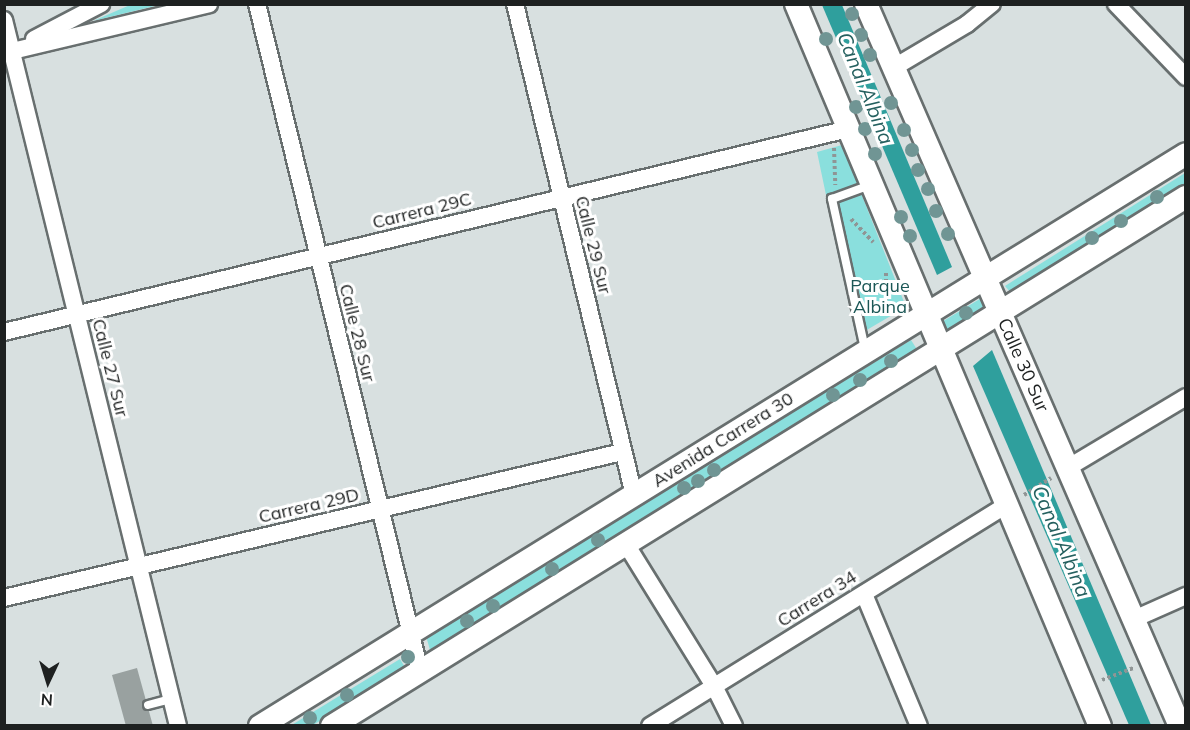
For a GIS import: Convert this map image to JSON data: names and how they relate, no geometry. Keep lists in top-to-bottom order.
{
  "streets": {
    "main road": ["Calle 30 Sur", "Avenida Carrera 30"],
    "street": [
      "Carrera 29C",
      "Calle 29 Sur",
      "Calle 28 Sur",
      "Calle 27 Sur",
      "Carrera 29D",
      "Carrera 34"
    ]
  },
  "crossings": [
    ["Carrera 29C", "Calle 29 Sur"],
    ["Carrera 29C", "Calle 28 Sur"],
    ["Carrera 29C", "Calle 27 Sur"],
    ["Calle 29 Sur", "Avenida Carrera 30"],
    ["Calle 29 Sur", "Carrera 29D"],
    ["Calle 28 Sur", "Avenida Carrera 30"],
    ["Calle 28 Sur", "Carrera 29D"],
    ["Calle 30 Sur", "Avenida Carrera 30"],
    ["Calle 27 Sur", "Carrera 29D"]
  ],
  "water": ["Canal Albina"],
  "parks": ["Parque Albina"],
  "north": "bottom"
}
